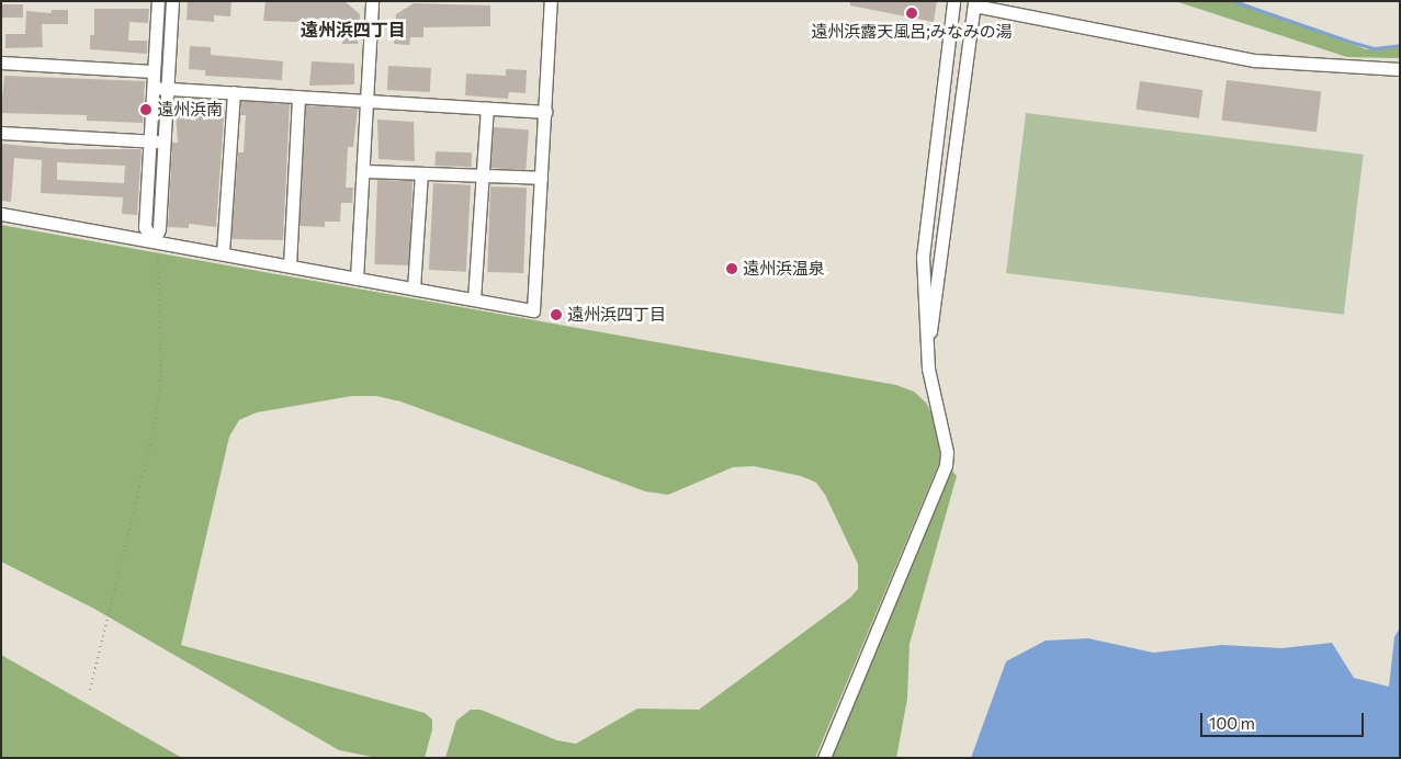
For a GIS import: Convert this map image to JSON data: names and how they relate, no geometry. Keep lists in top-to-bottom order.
{
  "districts": ["遠州浜四丁目"],
  "places": [
    "遠州浜露天風呂;みなみの湯",
    "遠州浜南",
    "遠州浜温泉",
    "遠州浜四丁目"
  ],
  "scale_bar": "100 m"
}
